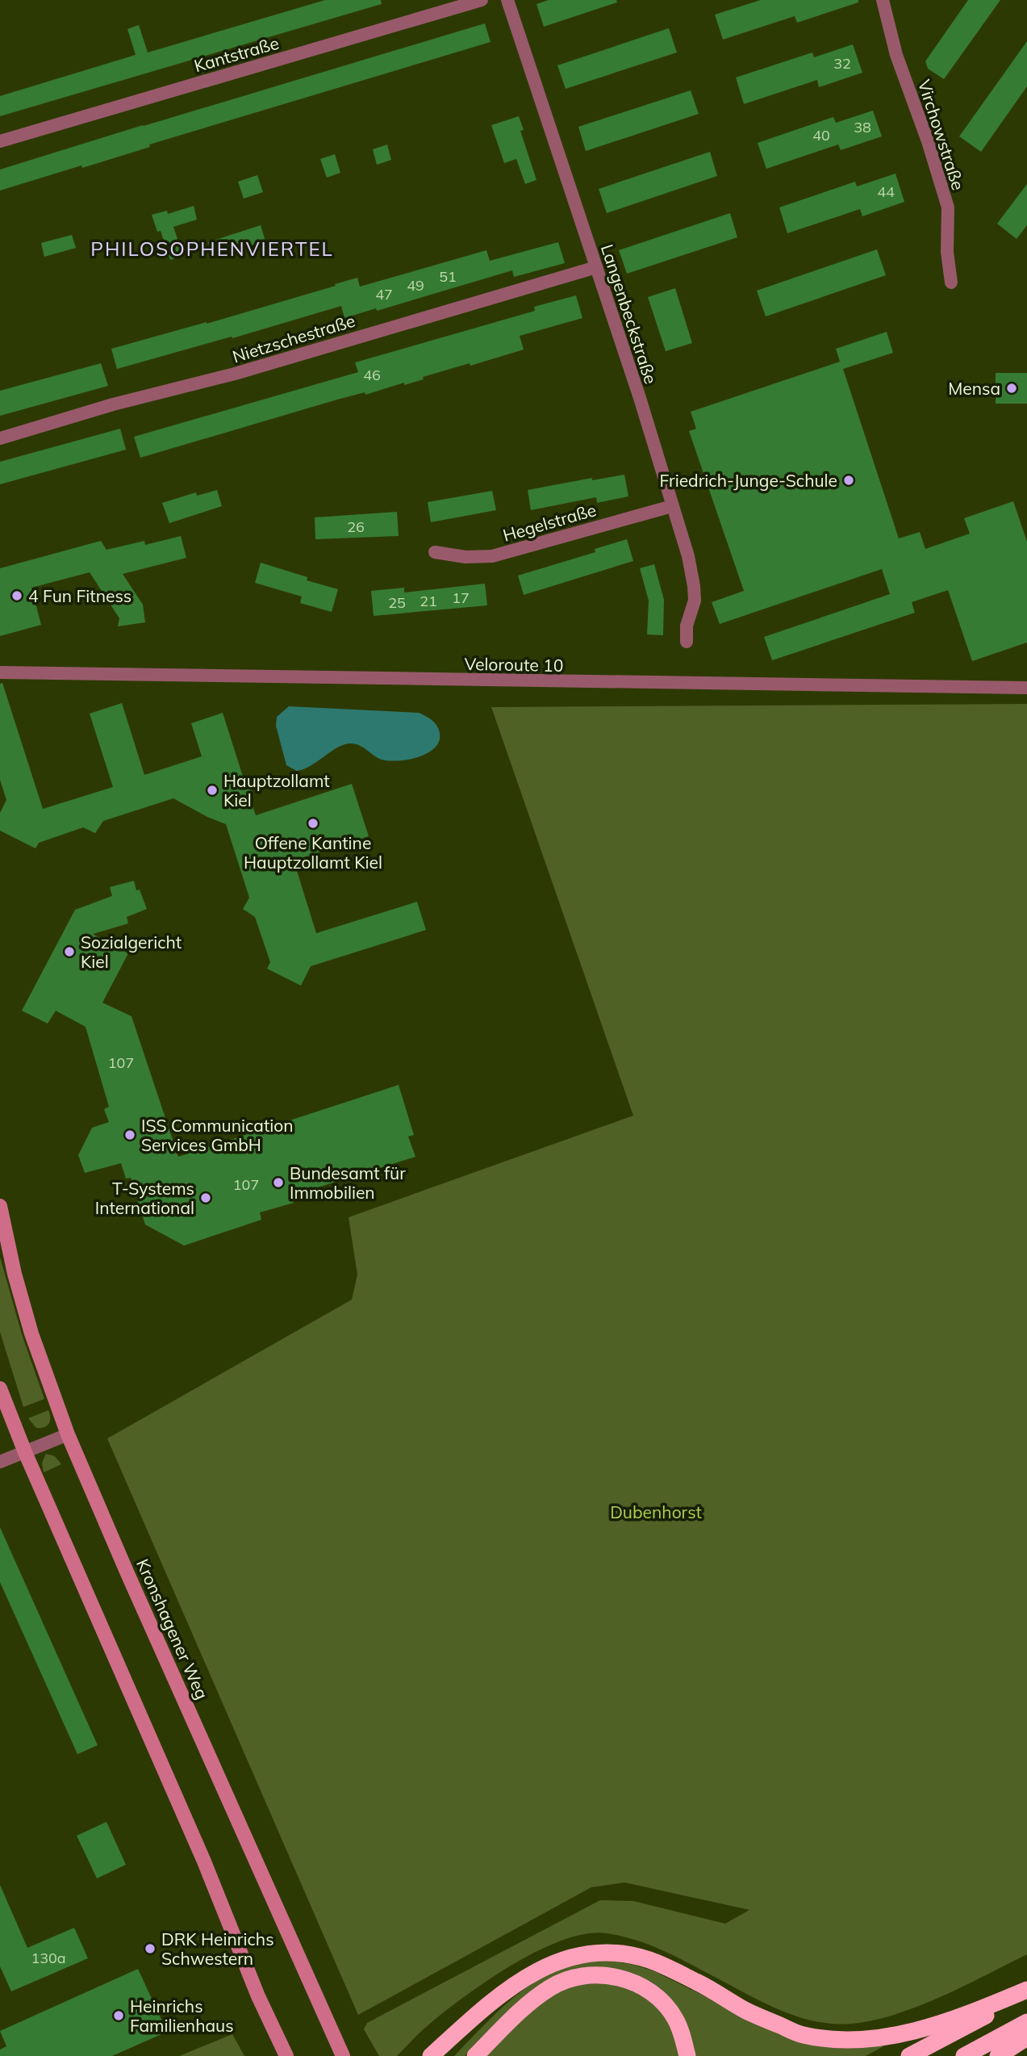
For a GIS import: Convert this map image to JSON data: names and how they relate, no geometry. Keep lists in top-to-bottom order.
{
  "streets": {
    "main road": ["Kronshagener Weg"],
    "street": [
      "Kantstraße",
      "Virchowstraße",
      "Langenbeckstraße",
      "Nietzschestraße",
      "Hegelstraße",
      "Veloroute 10"
    ]
  },
  "crossings": [
    ["Langenbeckstraße", "Nietzschestraße"],
    ["Langenbeckstraße", "Hegelstraße"]
  ],
  "districts": ["PHILOSOPHENVIERTEL"],
  "parks": ["Dubenhorst"],
  "places": [
    "Mensa",
    "Friedrich-Junge-Schule",
    "4 Fun Fitness",
    "Hauptzollamt Kiel",
    "Offene Kantine Hauptzollamt Kiel",
    "Sozialgericht Kiel",
    "ISS Communication Services GmbH",
    "Bundesamt für Immobilien",
    "T-Systems International",
    "DRK Heinrichs Schwestern",
    "Heinrichs Familienhaus"
  ],
  "house_numbers": [
    "32",
    "38",
    "40",
    "44",
    "51",
    "49",
    "47",
    "46",
    "26",
    "17",
    "21",
    "25",
    "107",
    "107",
    "130a"
  ]
}
